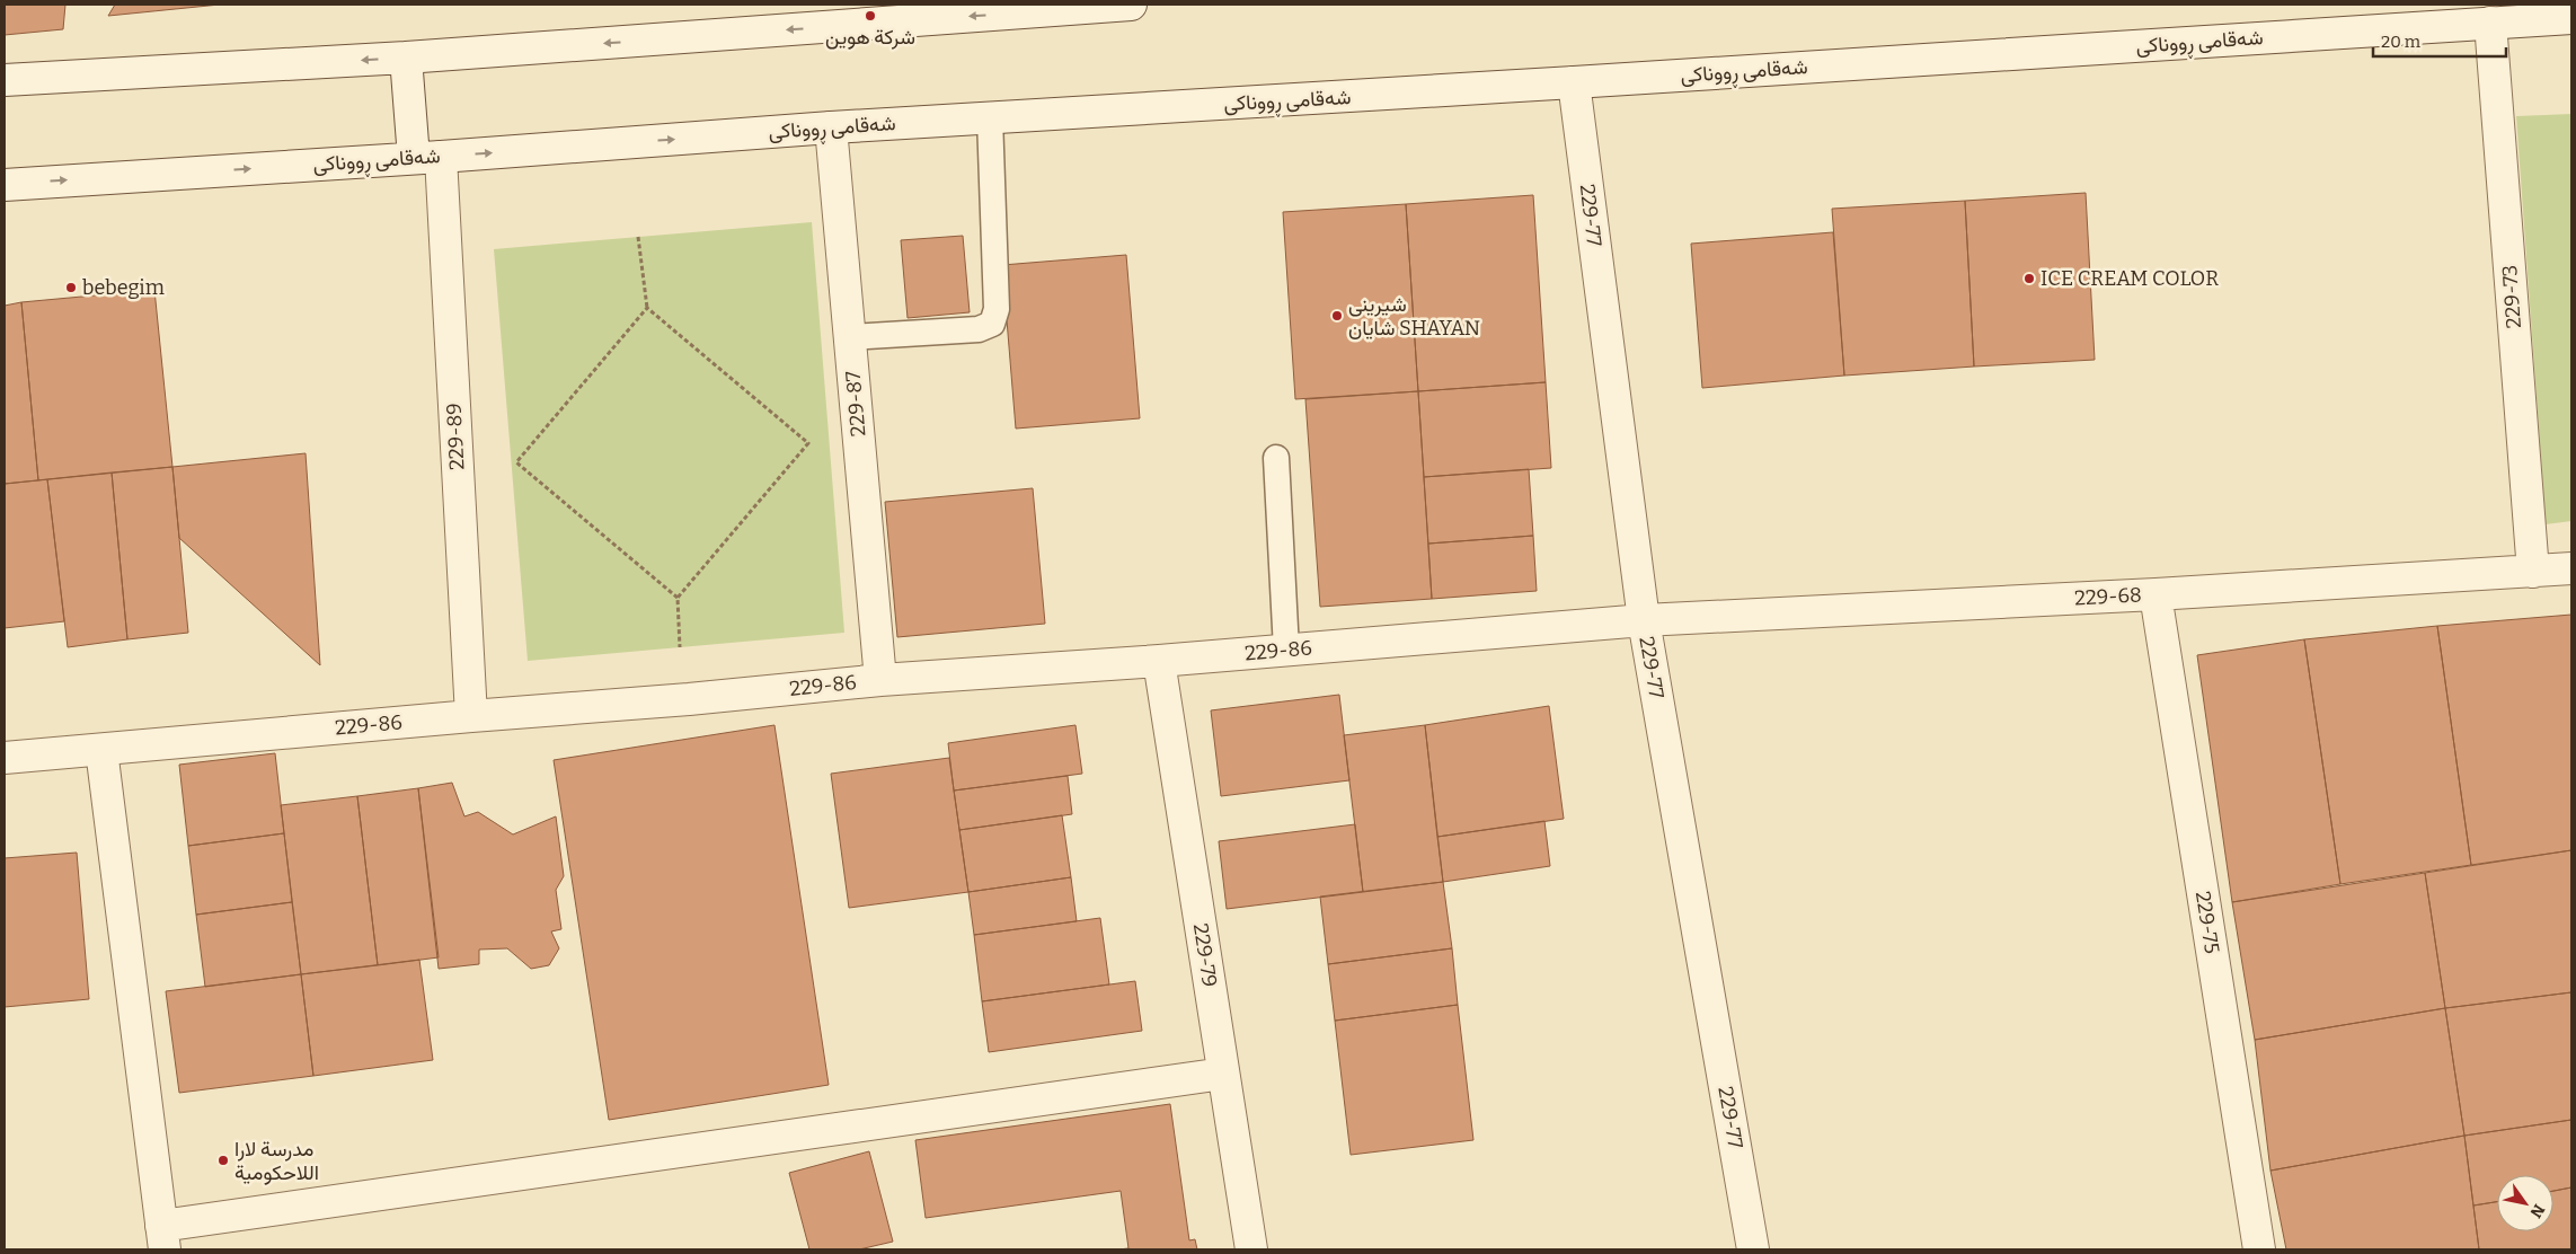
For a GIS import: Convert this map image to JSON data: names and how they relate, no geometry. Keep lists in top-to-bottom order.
{
  "streets": {
    "street": [
      "شەقامی ڕووناکی",
      "229-77",
      "229-73",
      "229-87",
      "229-89",
      "229-68",
      "229-86",
      "229-75",
      "229-79"
    ]
  },
  "crossings": [
    ["شەقامی ڕووناکی", "229-77"],
    ["شەقامی ڕووناکی", "229-73"],
    ["شەقامی ڕووناکی", "229-87"],
    ["شەقامی ڕووناکی", "229-89"],
    ["229-77", "229-68"],
    ["229-77", "229-86"],
    ["229-73", "229-68"],
    ["229-87", "229-86"],
    ["229-89", "229-86"],
    ["229-68", "229-86"],
    ["229-68", "229-75"],
    ["229-86", "229-79"]
  ],
  "places": [
    "شركة هوين",
    "ICE CREAM COLOR",
    "bebegim",
    "شيرينى شايان SHAYAN",
    "مدرسة لارا اللاحكومية"
  ],
  "scale_bar": "20 m",
  "north": "bottom right"
}
